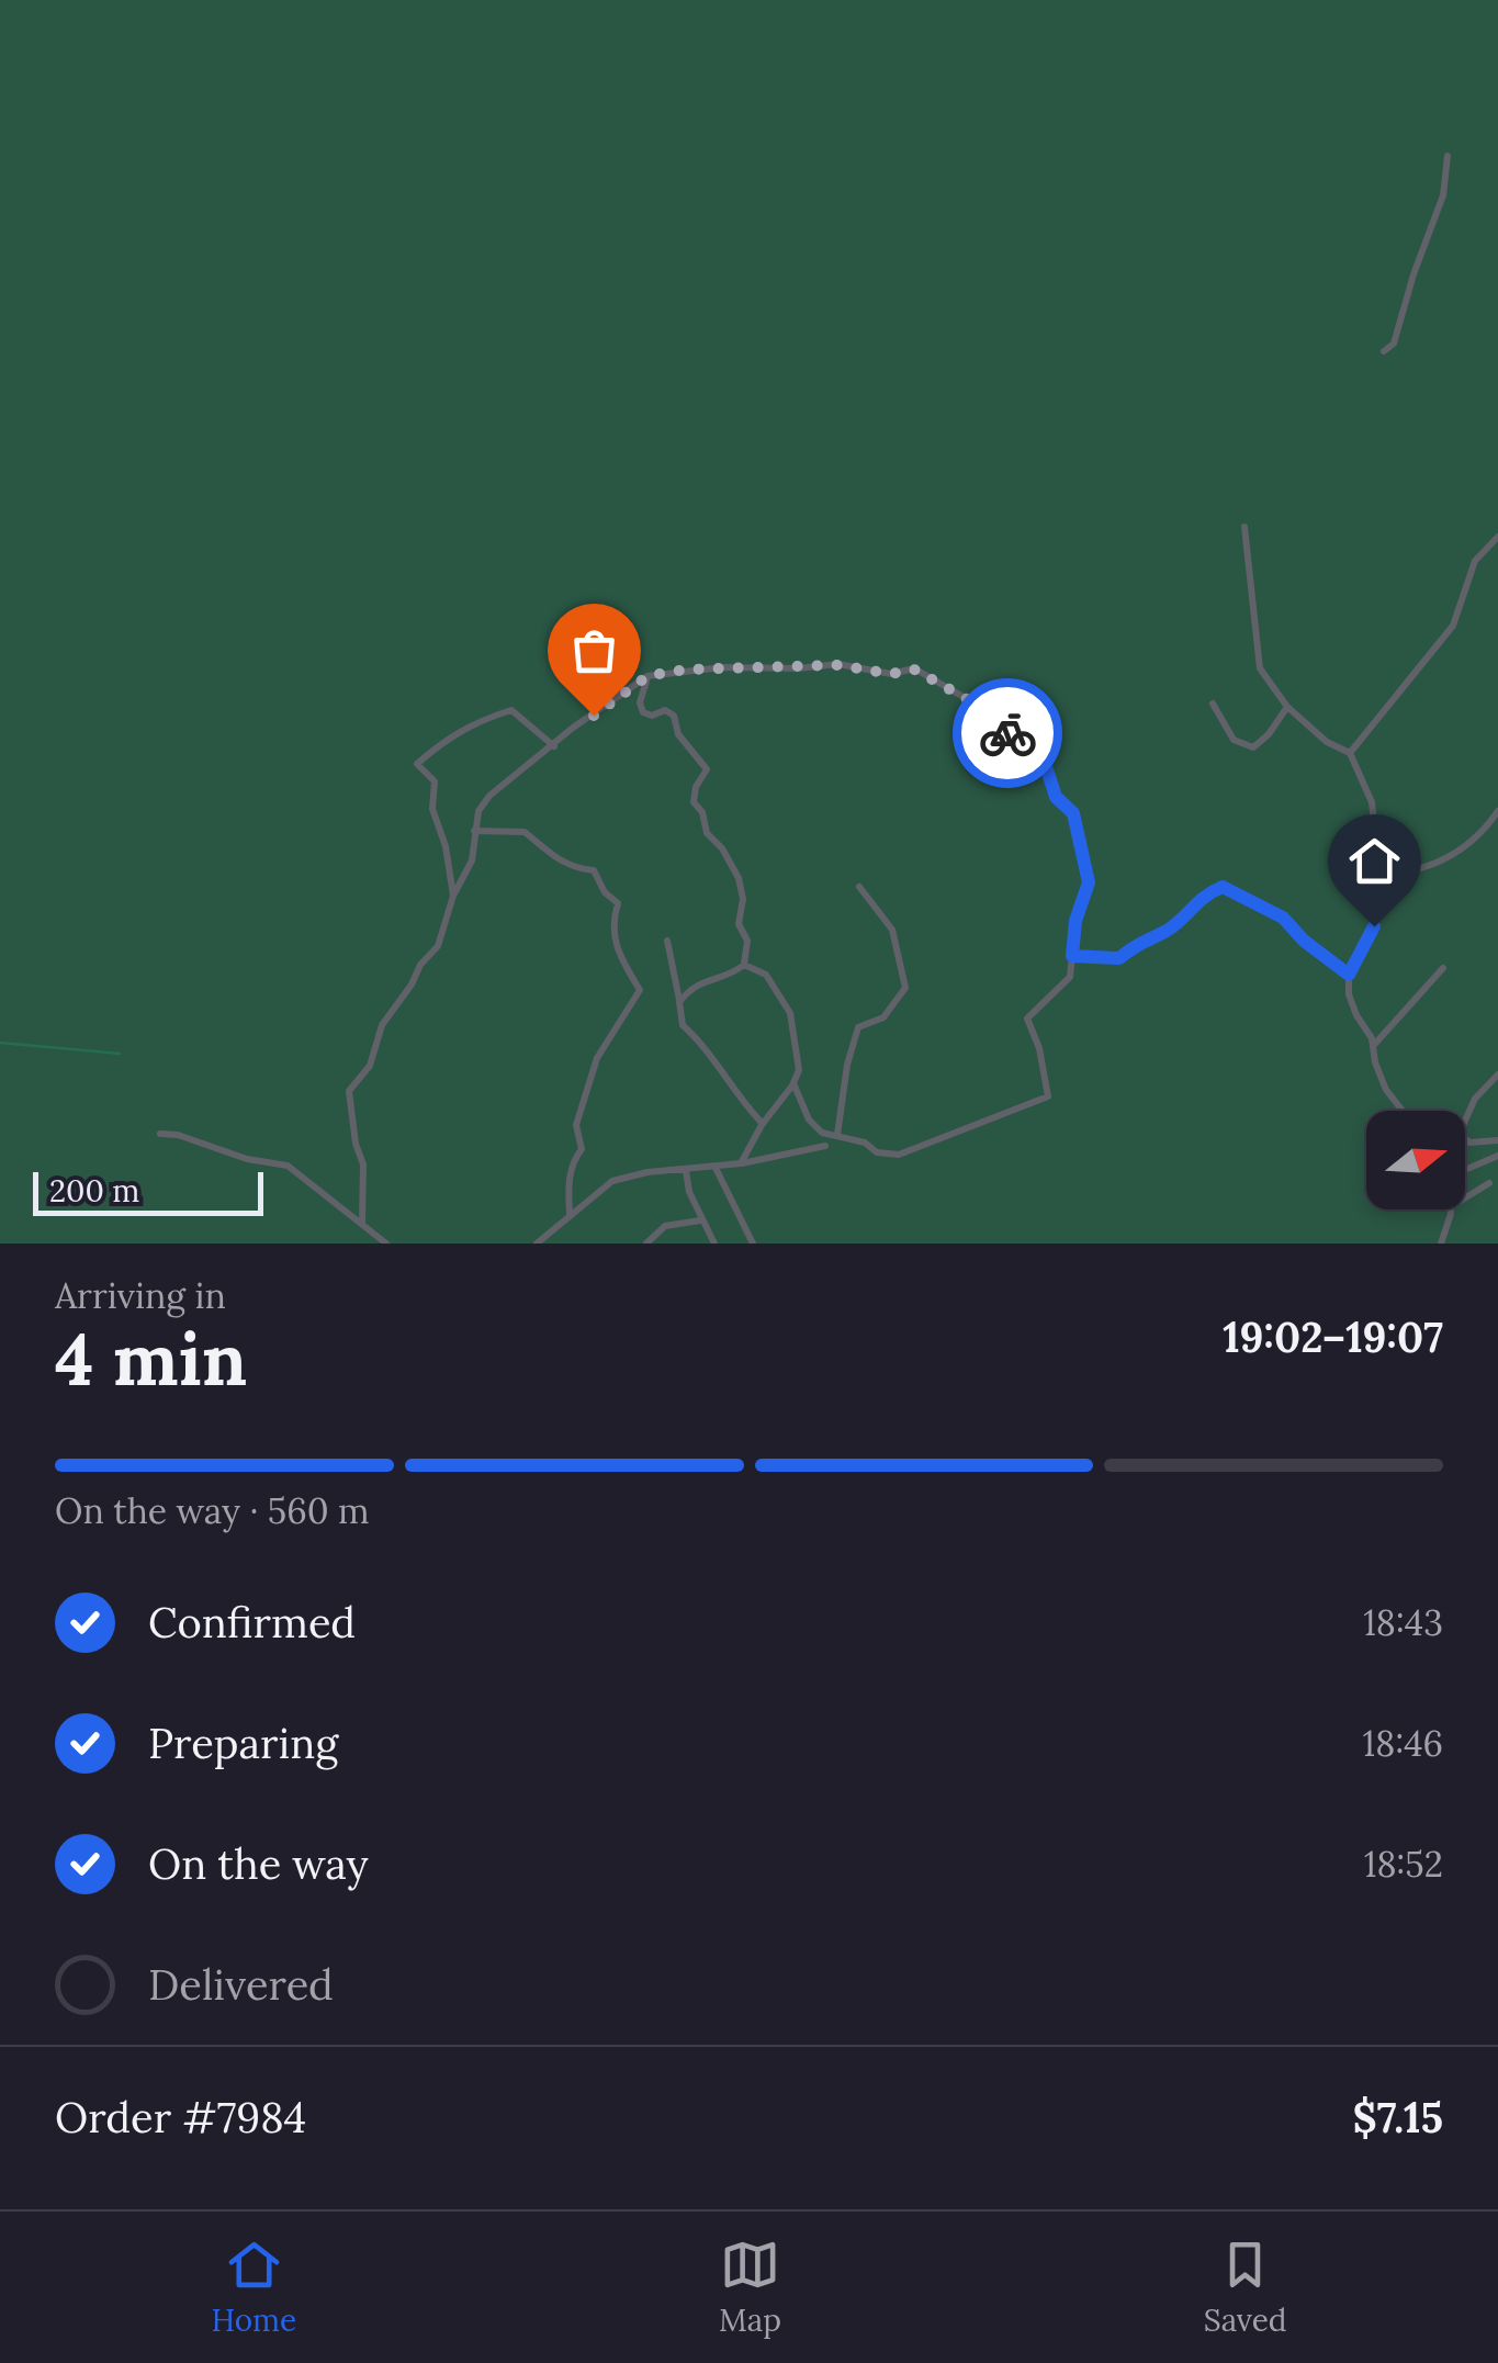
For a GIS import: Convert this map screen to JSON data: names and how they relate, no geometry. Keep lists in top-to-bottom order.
{
  "scale_bar": "200 m",
  "north": "right",
  "page": {
    "scale": "200 m",
    "heading": ["4 min", "Arriving in", "19:02–19:07"],
    "panel": ["Order #7984", "$7.15"],
    "bar": "On the way · 560 m",
    "list": [
      ["Confirmed", "18:43"],
      ["Preparing", "18:46"],
      ["On the way", "18:52"],
      "Delivered"
    ],
    "tabs": ["Home", "Map", "Saved"]
  }
}
